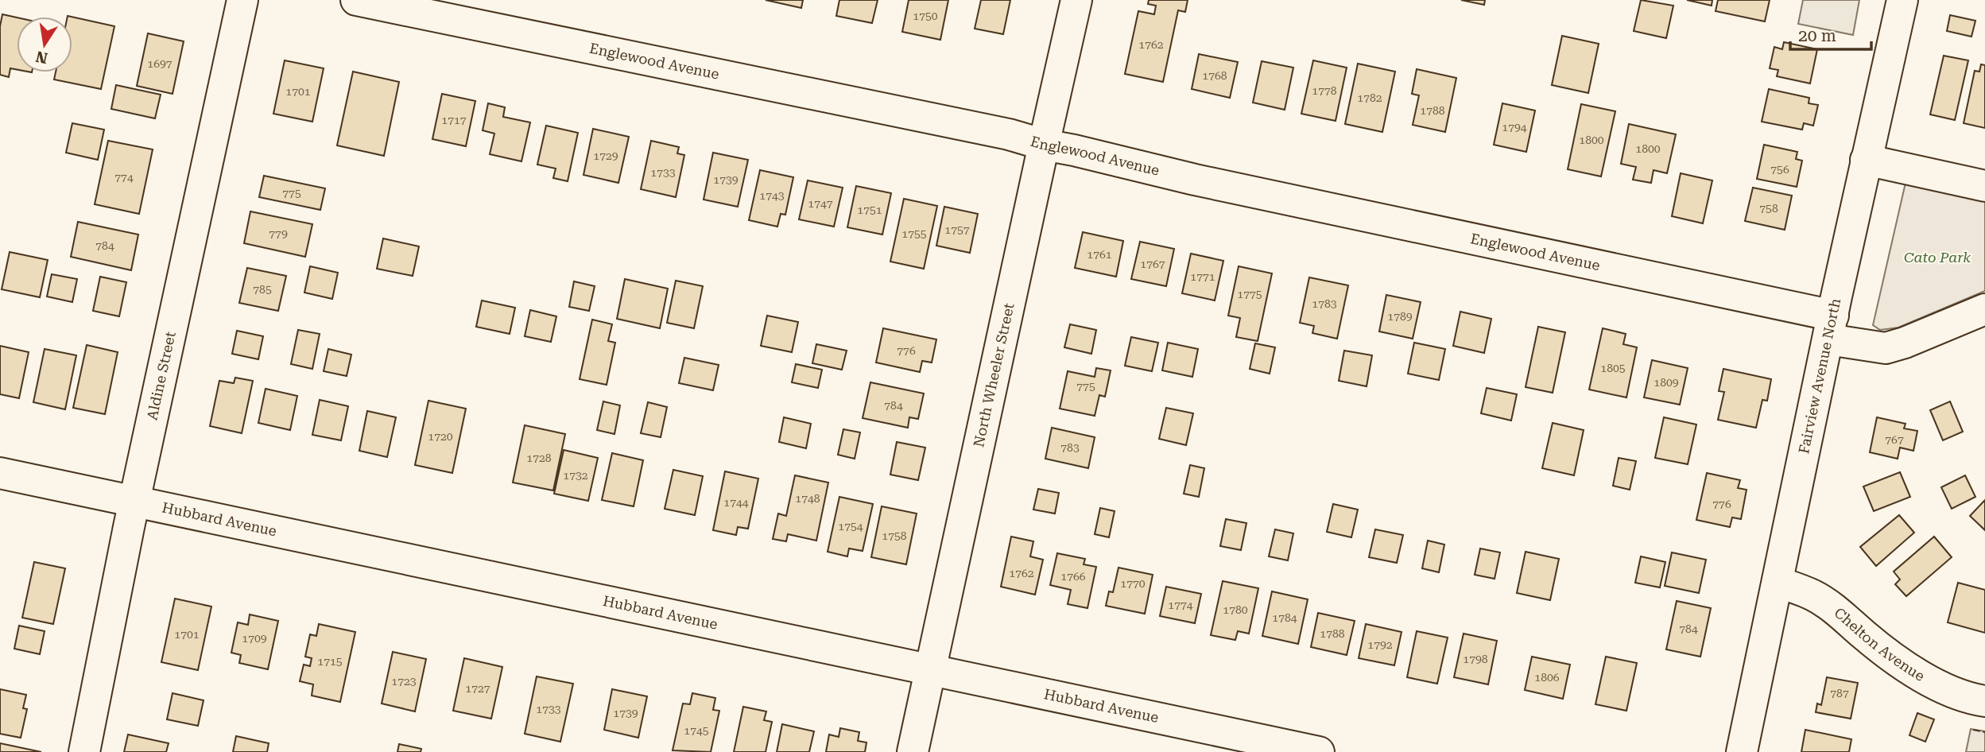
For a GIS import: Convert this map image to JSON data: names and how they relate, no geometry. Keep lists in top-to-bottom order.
{
  "streets": {
    "street": [
      "Englewood Avenue",
      "Aldine Street",
      "North Wheeler Street",
      "Fairview Avenue North",
      "Hubbard Avenue",
      "Chelton Avenue"
    ]
  },
  "crossings": [
    ["Englewood Avenue", "North Wheeler Street"],
    ["Englewood Avenue", "Fairview Avenue North"],
    ["Aldine Street", "Hubbard Avenue"],
    ["North Wheeler Street", "Hubbard Avenue"],
    ["Fairview Avenue North", "Chelton Avenue"]
  ],
  "parks": ["Cato Park"],
  "house_numbers": [
    "1750",
    "1762",
    "1697",
    "1768",
    "1778",
    "1701",
    "1782",
    "1788",
    "1717",
    "1794",
    "1800",
    "1800",
    "1729",
    "756",
    "1733",
    "774",
    "1739",
    "775",
    "1743",
    "1747",
    "758",
    "1751",
    "1757",
    "779",
    "1755",
    "784",
    "1761",
    "1767",
    "1771",
    "785",
    "1775",
    "1783",
    "1789",
    "776",
    "1805",
    "1809",
    "775",
    "784",
    "1720",
    "767",
    "783",
    "1728",
    "1732",
    "1748",
    "1744",
    "776",
    "1754",
    "1758",
    "1762",
    "1766",
    "1770",
    "1774",
    "1780",
    "1784",
    "784",
    "1788",
    "1701",
    "1709",
    "1792",
    "1798",
    "1715",
    "1806",
    "1723",
    "1727",
    "787",
    "1733",
    "1739",
    "1745"
  ],
  "scale_bar": "20 m",
  "north": "bottom"
}
